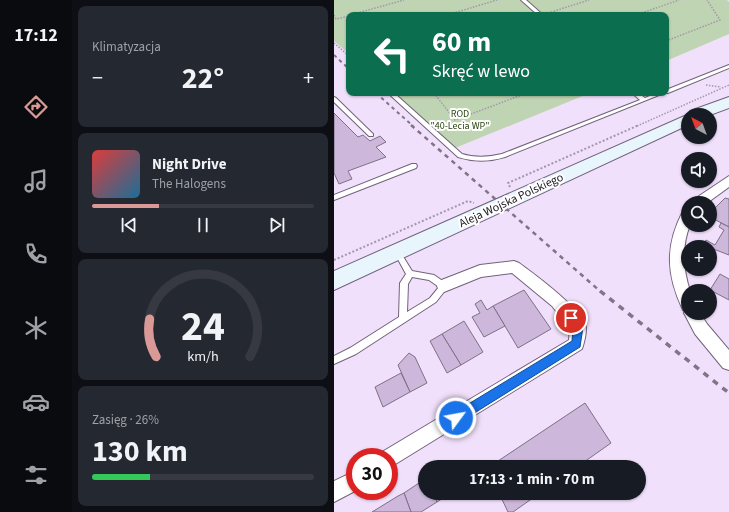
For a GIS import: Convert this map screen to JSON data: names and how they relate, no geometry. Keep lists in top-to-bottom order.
{
  "streets": {
    "main road": ["Aleja Wojska Polskiego"]
  },
  "parks": ["ROD \"40-Lecia WP\""],
  "north": "top left",
  "page": {
    "tabs": "17:12",
    "tile": [
      "Klimatyzacja",
      ["Zasięg · 26%", "130 km"]
    ],
    "turn": ["60 m", "Skręć w lewo"],
    "heat": ["−", "22°", "+"],
    "map_buttons": ["+", "−"],
    "song": ["Night Drive", "The Halogens"],
    "limit": "30",
    "trip": "17:13 · 1 min · 70 m",
    "gauge": ["24", "km/h"]
  }
}
